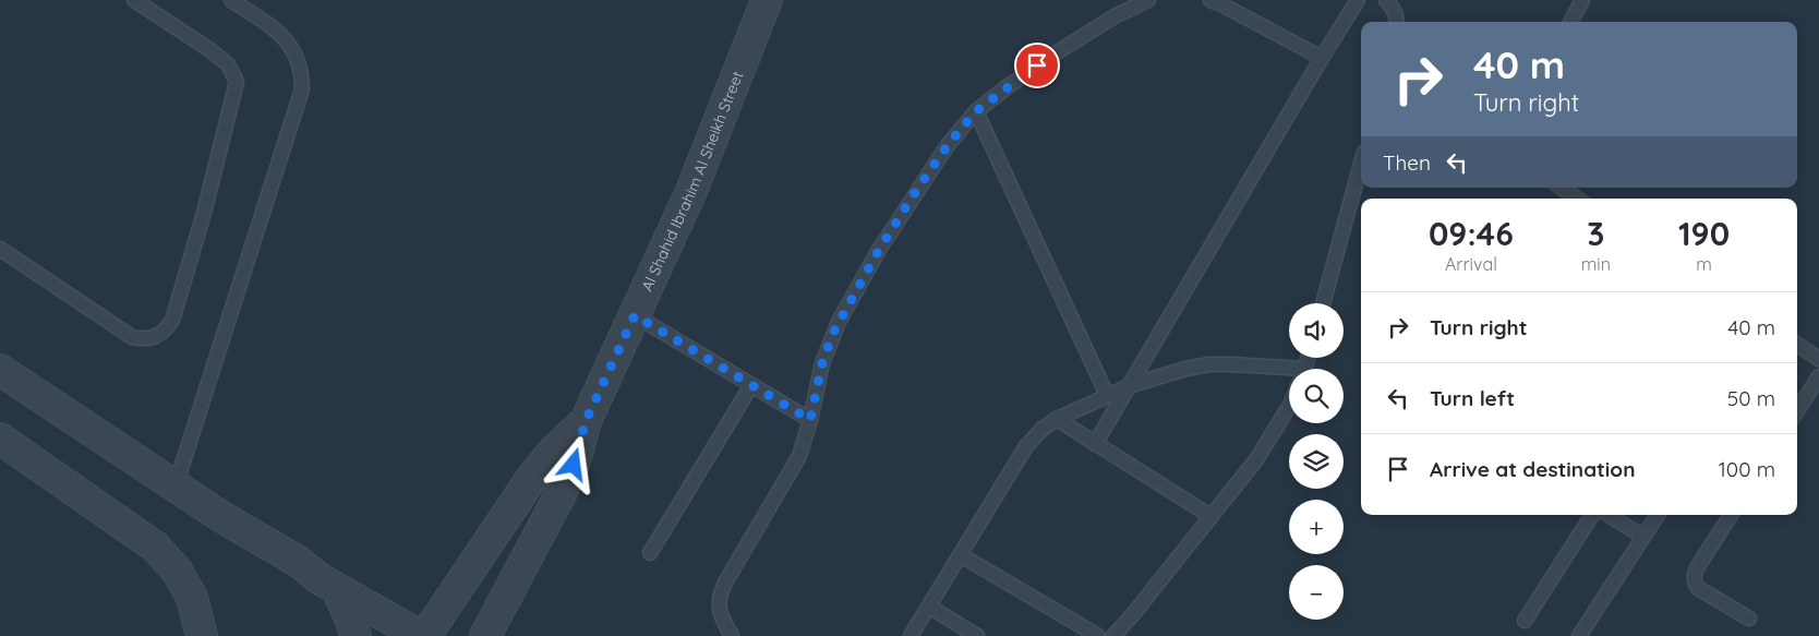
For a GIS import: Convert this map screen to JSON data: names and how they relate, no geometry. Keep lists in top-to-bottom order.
{
  "streets": {
    "street": ["Al Shahid Ibrahim Al Sheikh Street"]
  },
  "page": {
    "turn": ["40 m", "Turn right"],
    "then": "Then",
    "eta": [
      "09:46",
      "Arrival",
      "3",
      "min",
      "190",
      "m"
    ],
    "list": [
      {
        "name": "Turn right",
        "value": "40 m"
      },
      {
        "name": "Turn left",
        "value": "50 m"
      },
      {
        "name": "Arrive at destination",
        "value": "100 m"
      }
    ],
    "map_buttons": ["+", "−"]
  }
}
